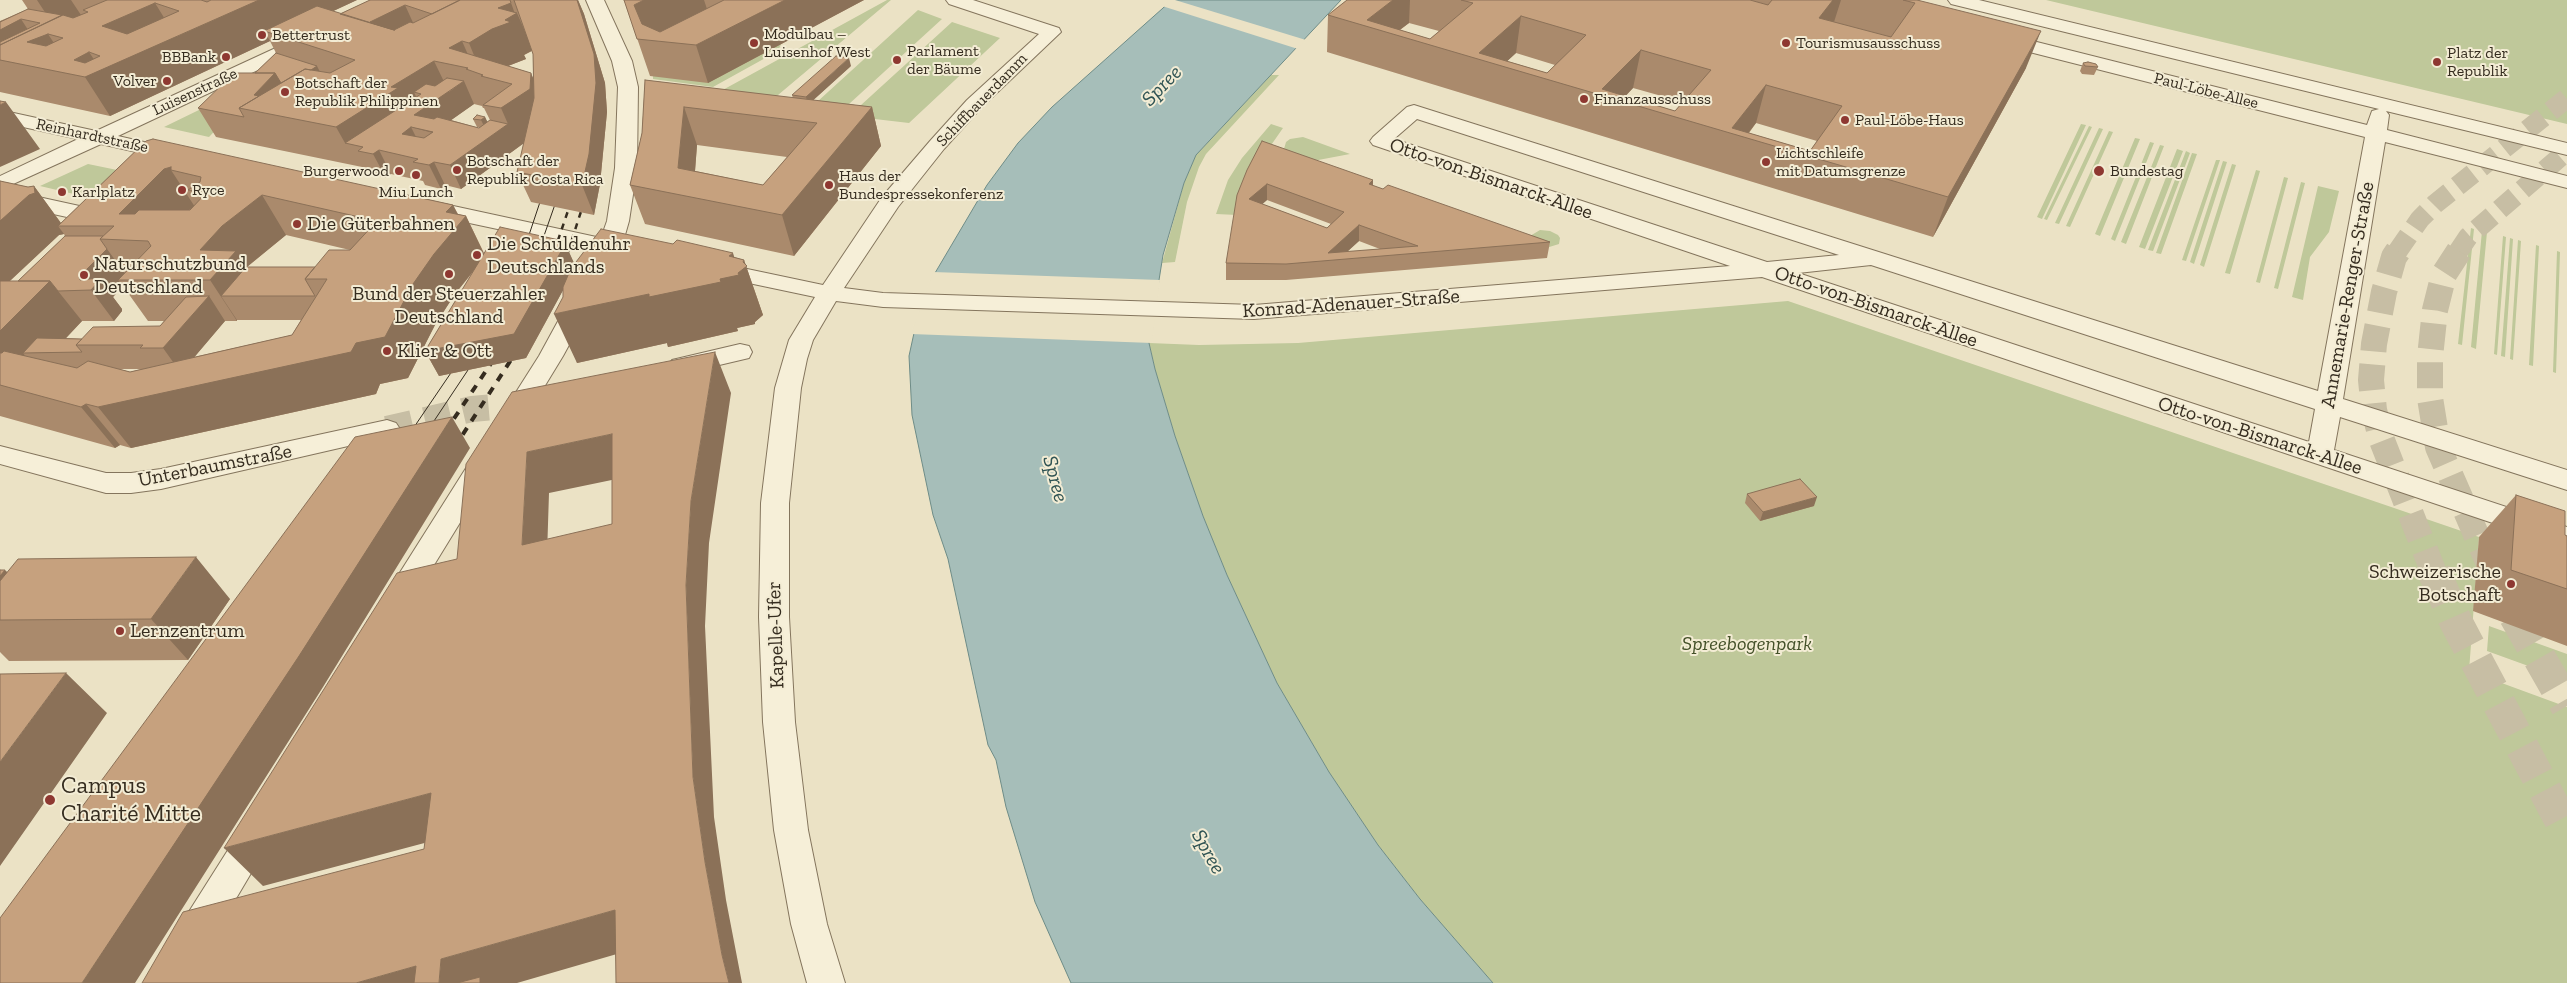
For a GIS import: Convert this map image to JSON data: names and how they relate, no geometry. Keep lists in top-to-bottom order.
{
  "streets": {
    "street": [
      "Paul-Löbe-Allee",
      "Luisenstraße",
      "Schiffbauerdamm",
      "Reinhardtstraße",
      "Otto-von-Bismarck-Allee",
      "Annemarie-Renger-Straße",
      "Konrad-Adenauer-Straße",
      "Unterbaumstraße",
      "Kapelle-Ufer"
    ]
  },
  "crossings": [
    ["Paul-Löbe-Allee", "Annemarie-Renger-Straße"],
    ["Luisenstraße", "Reinhardtstraße"],
    ["Schiffbauerdamm", "Konrad-Adenauer-Straße"],
    ["Schiffbauerdamm", "Kapelle-Ufer"],
    ["Otto-von-Bismarck-Allee", "Annemarie-Renger-Straße"],
    ["Otto-von-Bismarck-Allee", "Konrad-Adenauer-Straße"],
    ["Konrad-Adenauer-Straße", "Kapelle-Ufer"]
  ],
  "water": ["Spree"],
  "parks": ["Spreebogenpark"],
  "places": [
    "Bettertrust",
    "Modulbau – Luisenhof West",
    "Tourismusausschuss",
    "BBBank",
    "Parlament der Bäume",
    "Platz der Republik",
    "Volver",
    "Botschaft der Republik Philippinen",
    "Finanzausschuss",
    "Paul-Löbe-Haus",
    "Lichtschleife mit Datumsgrenze",
    "Botschaft der Republik Costa Rica",
    "Burgerwood",
    "Bundestag",
    "Miu Lunch",
    "Haus der Bundespressekonferenz",
    "Ryce",
    "Karlplatz",
    "Die Güterbahnen",
    "Die Schuldenuhr Deutschlands",
    "Bund der Steuerzahler Deutschland",
    "Naturschutzbund Deutschland",
    "Klier & Ott",
    "Schweizerische Botschaft",
    "Lernzentrum",
    "Campus Charité Mitte"
  ]
}
